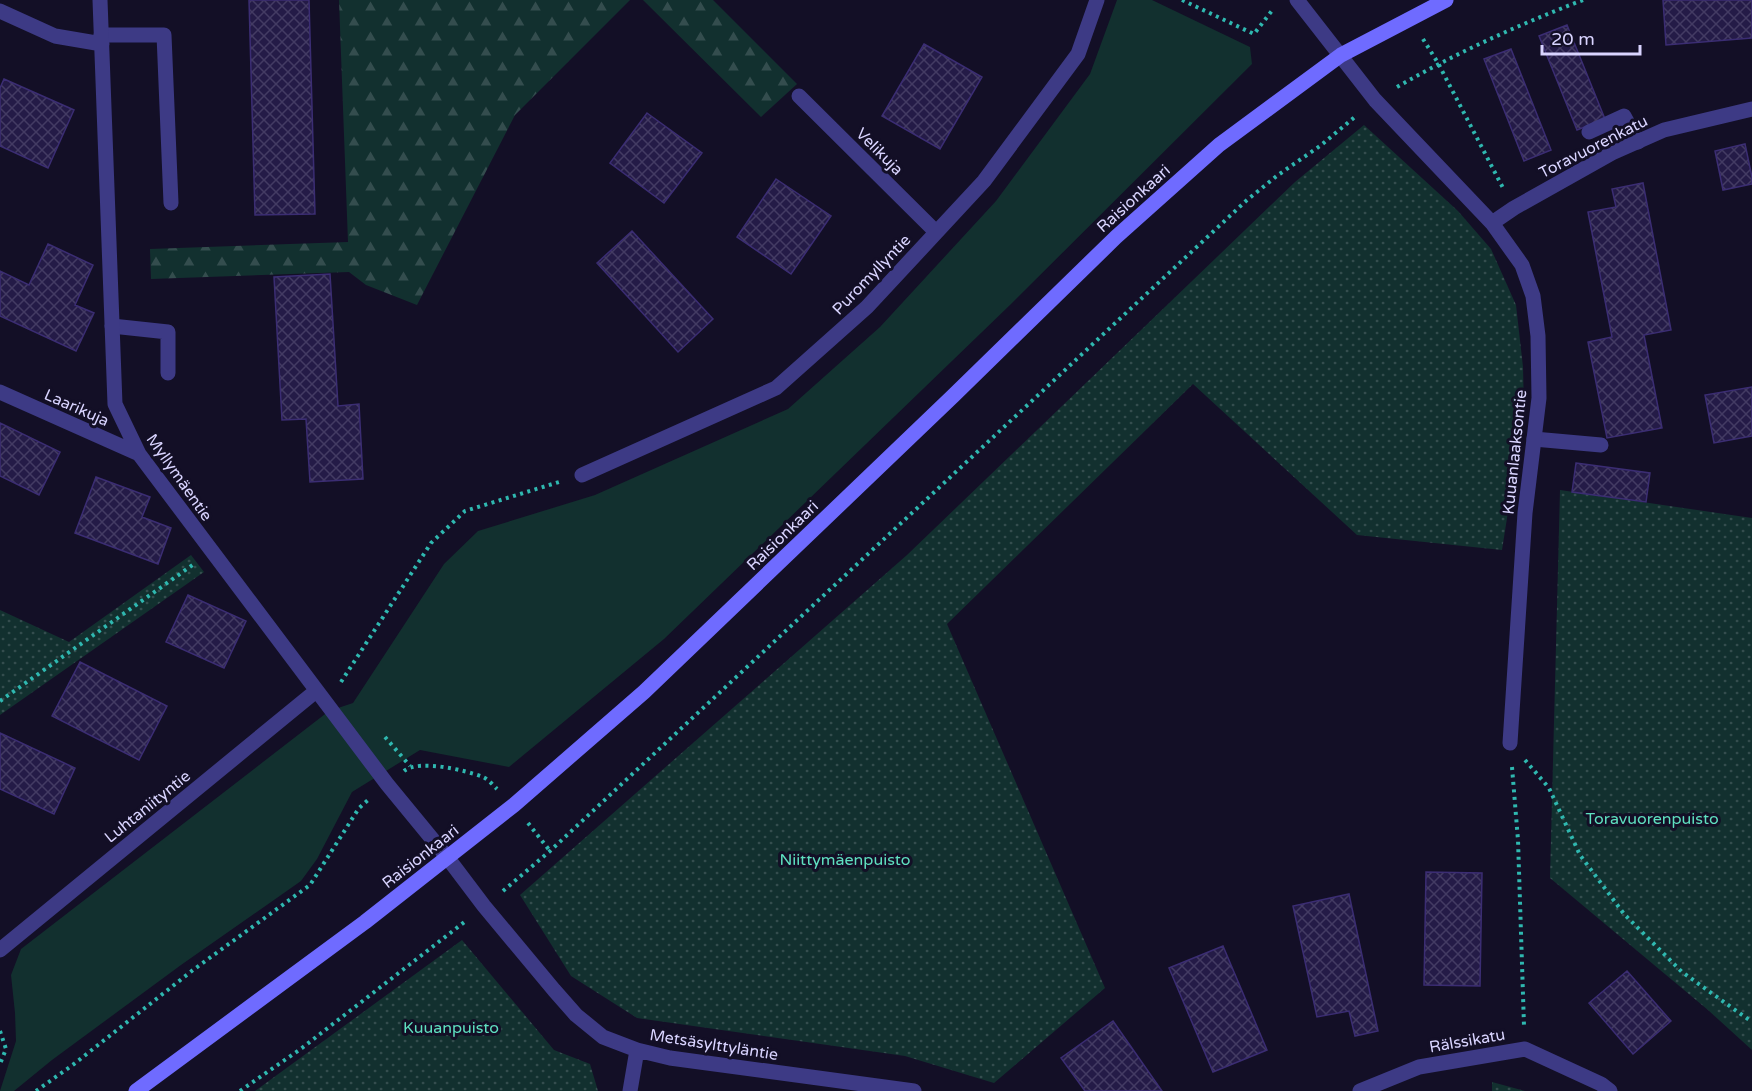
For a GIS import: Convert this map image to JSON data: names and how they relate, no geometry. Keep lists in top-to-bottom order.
{
  "streets": {
    "main road": ["Raisionkaari"],
    "street": [
      "Toravuorenkatu",
      "Velikuja",
      "Puromyllyntie",
      "Laarikuja",
      "Kuuanlaaksontie",
      "Myllymäentie",
      "Luhtaniityntie",
      "Rälssikatu",
      "Metsäsylttyläntie"
    ]
  },
  "crossings": [
    ["Toravuorenkatu", "Kuuanlaaksontie"],
    ["Velikuja", "Puromyllyntie"],
    ["Raisionkaari", "Kuuanlaaksontie"],
    ["Raisionkaari", "Myllymäentie"],
    ["Raisionkaari", "Metsäsylttyläntie"],
    ["Laarikuja", "Myllymäentie"],
    ["Myllymäentie", "Luhtaniityntie"],
    ["Myllymäentie", "Metsäsylttyläntie"]
  ],
  "parks": ["Toravuorenpuisto", "Niittymäenpuisto", "Kuuanpuisto"],
  "scale_bar": "20 m"
}
